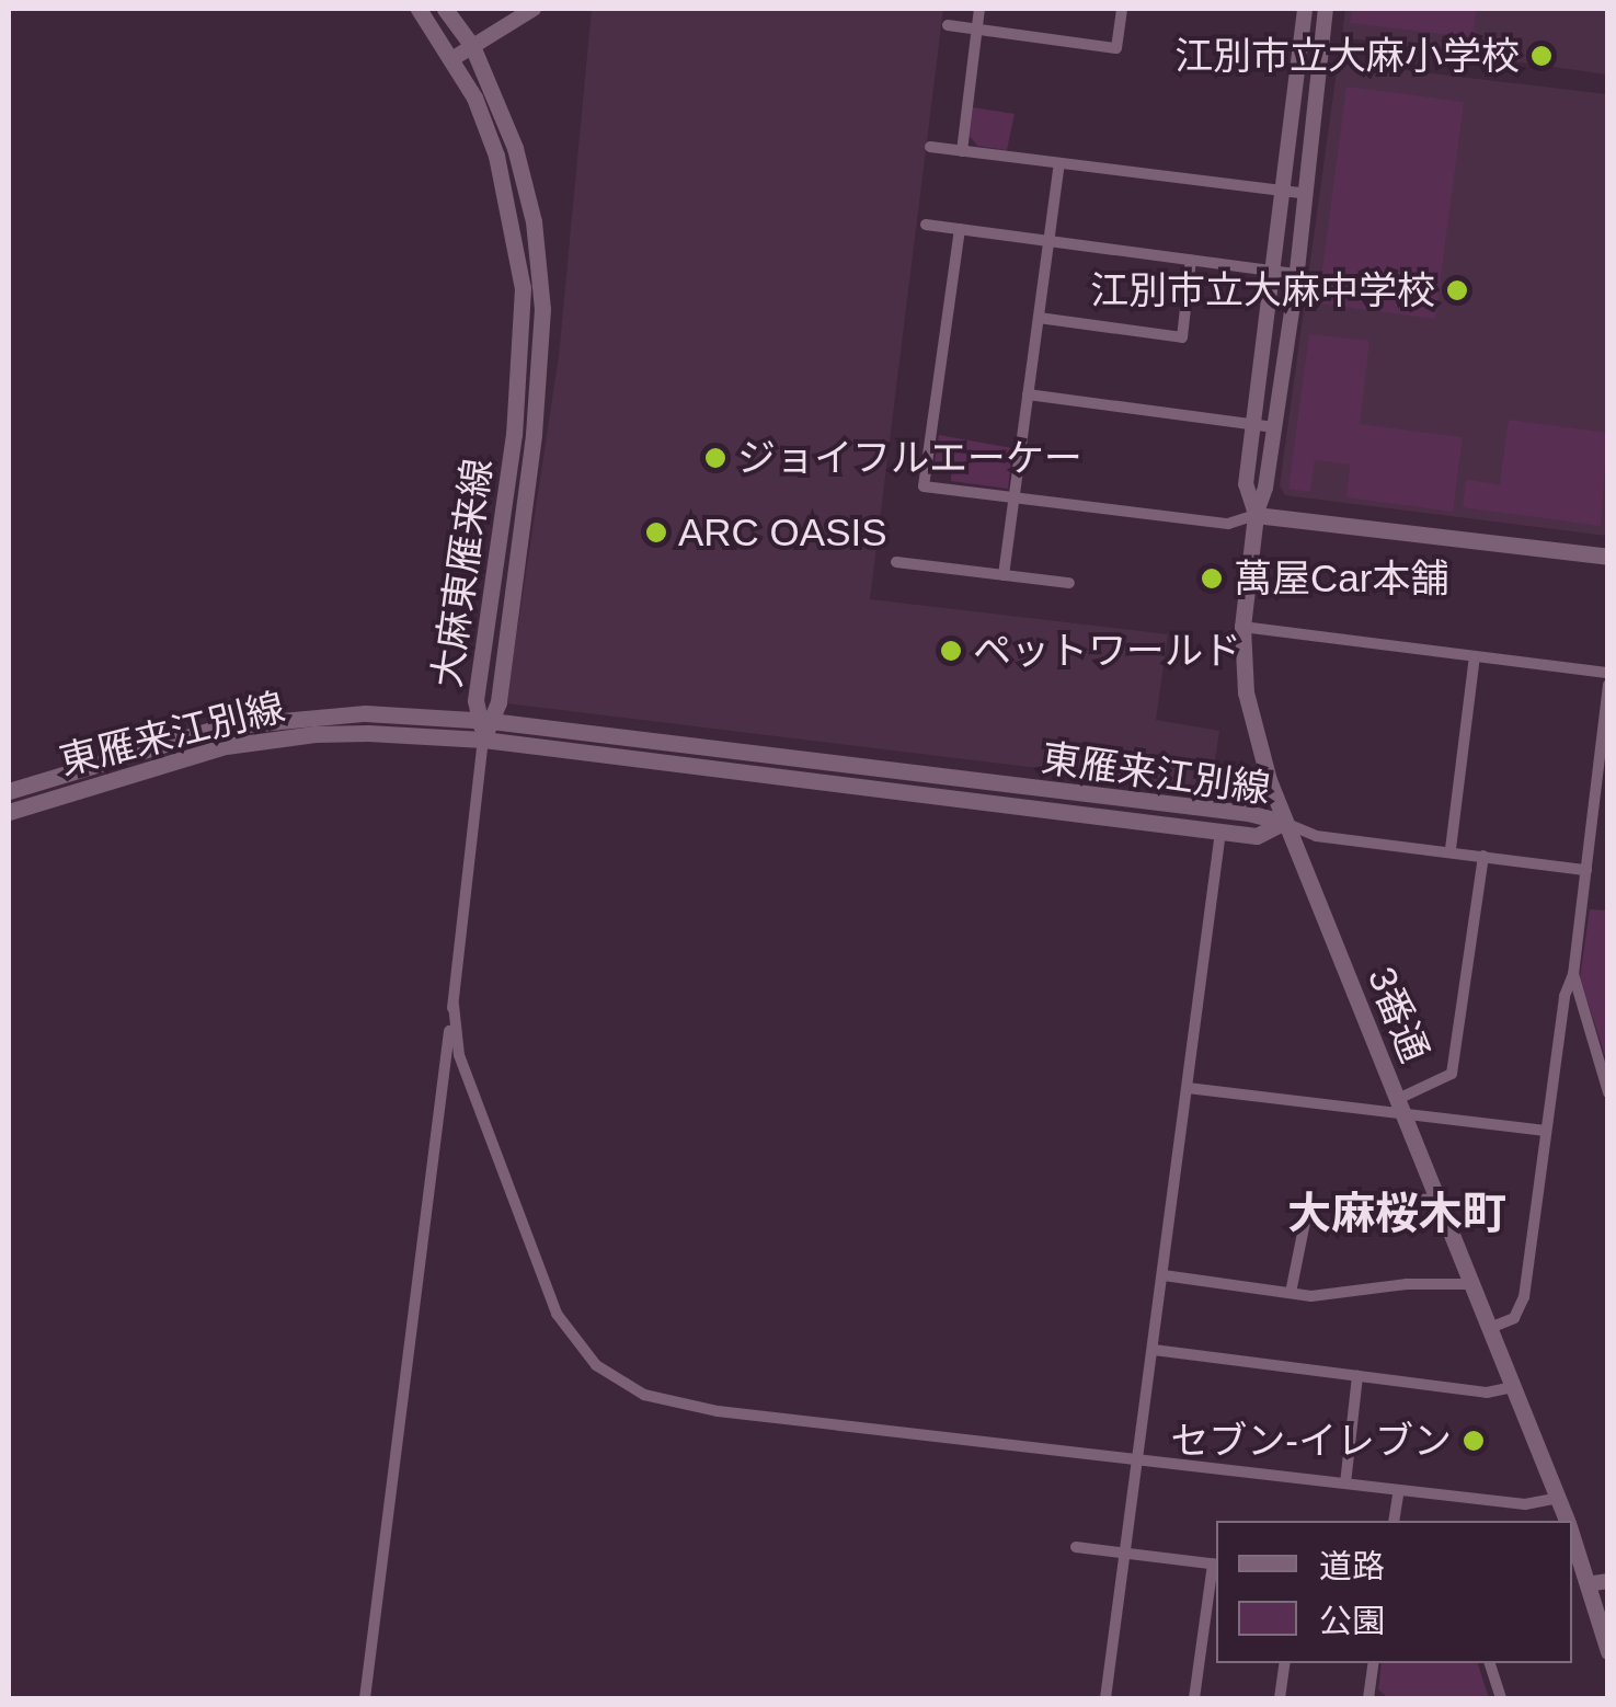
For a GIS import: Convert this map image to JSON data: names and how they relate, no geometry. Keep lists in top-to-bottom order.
{
  "streets": {
    "main road": ["大麻東雁来線", "東雁来江別線", "3番通"]
  },
  "crossings": [
    ["大麻東雁来線", "東雁来江別線"],
    ["東雁来江別線", "3番通"]
  ],
  "districts": ["大麻桜木町"],
  "places": [
    "江別市立大麻小学校",
    "江別市立大麻中学校",
    "ジョイフルエーケー",
    "ARC OASIS",
    "萬屋Car本舗",
    "ペットワールド",
    "セブン-イレブン"
  ],
  "legend": ["道路", "公園"]
}
